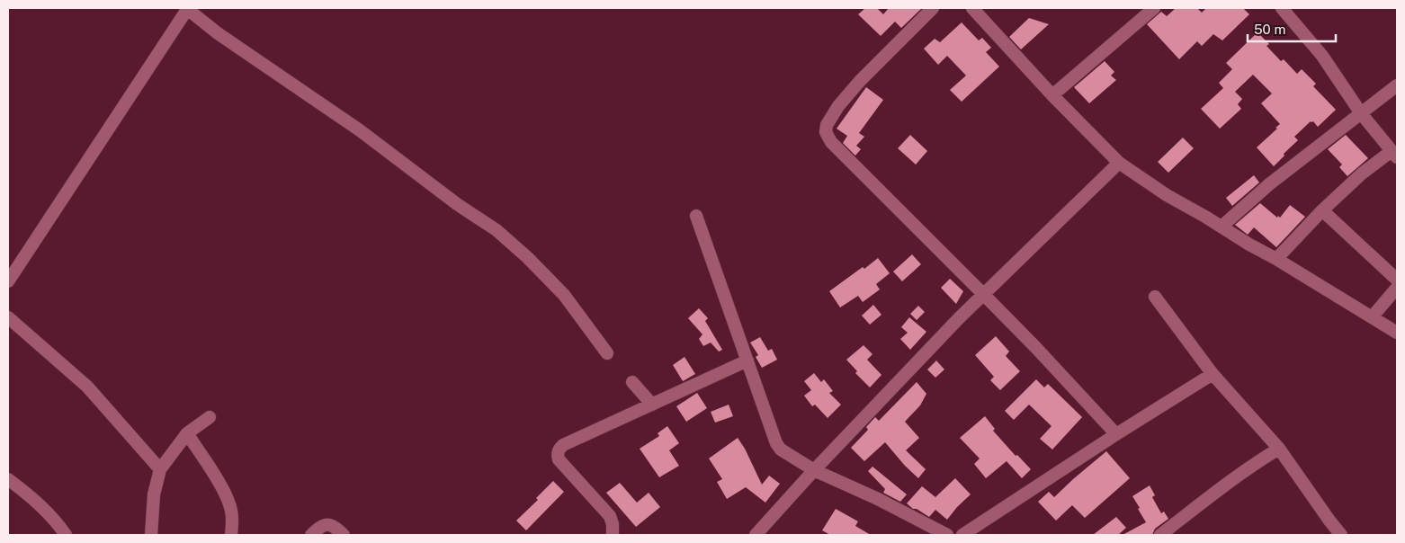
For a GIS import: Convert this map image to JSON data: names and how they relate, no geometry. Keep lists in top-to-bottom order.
{
  "scale_bar": "50 m"
}
